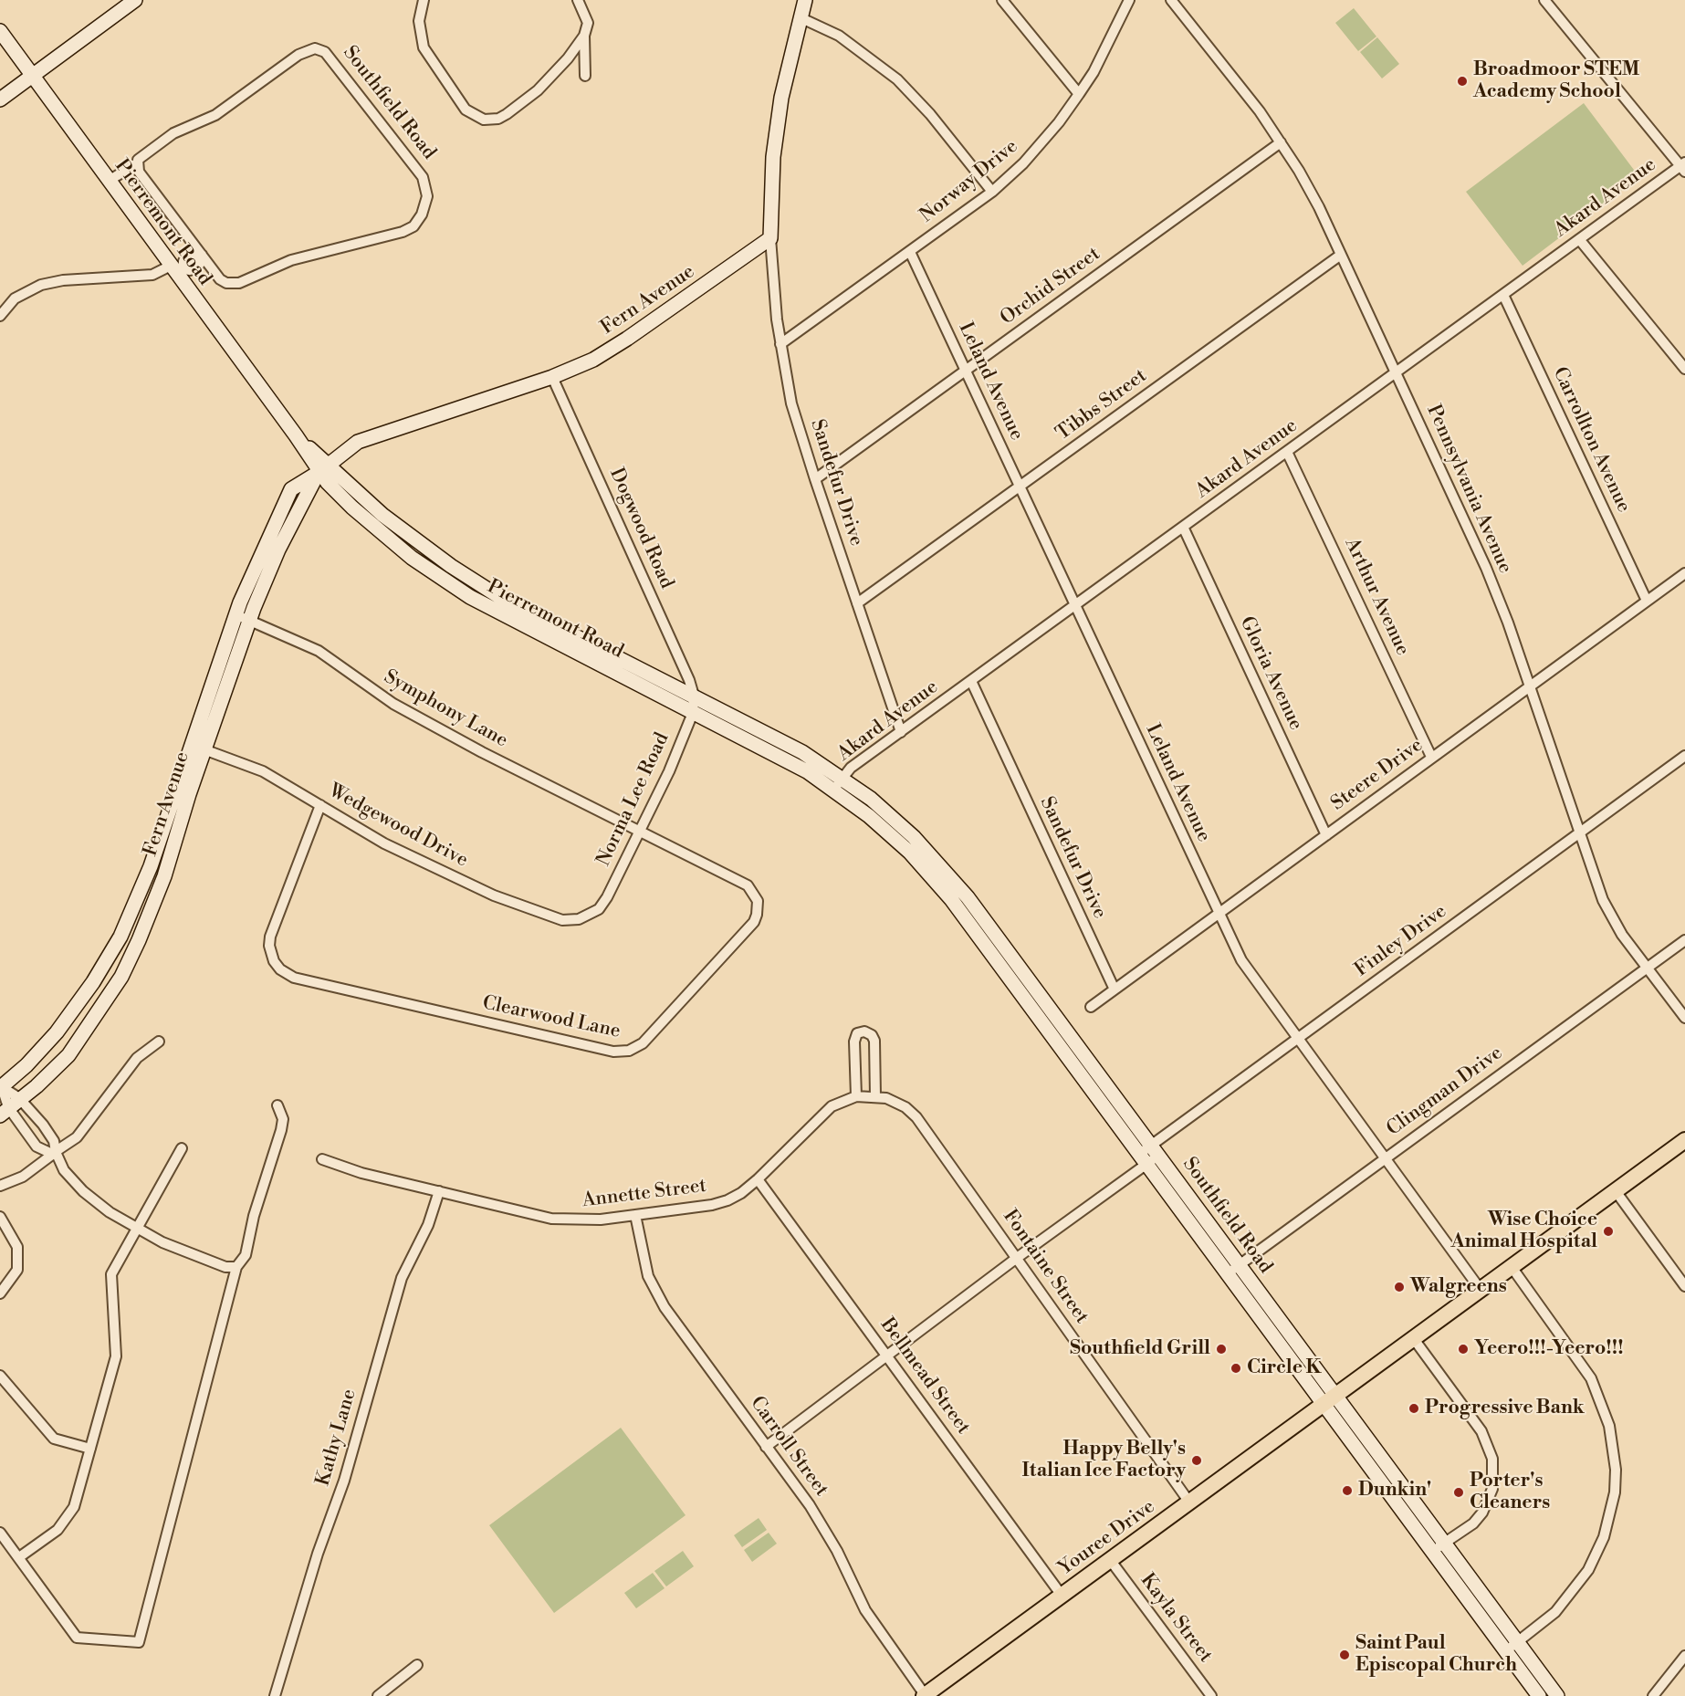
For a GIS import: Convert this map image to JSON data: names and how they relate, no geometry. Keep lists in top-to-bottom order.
{
  "streets": {
    "main road": [
      "Southfield Road",
      "Pierremont Road",
      "Fern Avenue",
      "Youree Drive"
    ],
    "street": [
      "Norway Drive",
      "Akard Avenue",
      "Orchid Street",
      "Leland Avenue",
      "Tibbs Street",
      "Carrollton Avenue",
      "Sandefur Drive",
      "Pennsylvania Avenue",
      "Dogwood Road",
      "Arthur Avenue",
      "Gloria Avenue",
      "Symphony Lane",
      "Steere Drive",
      "Norma Lee Road",
      "Wedgewood Drive",
      "Finley Drive",
      "Clearwood Lane",
      "Clingman Drive",
      "Annette Street",
      "Fontaine Street",
      "Bellmead Street",
      "Kathy Lane",
      "Carroll Street",
      "Kayla Street"
    ]
  },
  "crossings": [
    ["Southfield Road", "Akard Avenue"],
    ["Southfield Road", "Pierremont Road"],
    ["Southfield Road", "Finley Drive"],
    ["Southfield Road", "Clingman Drive"],
    ["Southfield Road", "Youree Drive"],
    ["Norway Drive", "Leland Avenue"],
    ["Norway Drive", "Sandefur Drive"],
    ["Akard Avenue", "Pierremont Road"],
    ["Akard Avenue", "Leland Avenue"],
    ["Akard Avenue", "Carrollton Avenue"],
    ["Akard Avenue", "Sandefur Drive"],
    ["Akard Avenue", "Pennsylvania Avenue"],
    ["Akard Avenue", "Arthur Avenue"],
    ["Akard Avenue", "Gloria Avenue"],
    ["Pierremont Road", "Fern Avenue"],
    ["Pierremont Road", "Dogwood Road"],
    ["Pierremont Road", "Norma Lee Road"],
    ["Orchid Street", "Leland Avenue"],
    ["Orchid Street", "Sandefur Drive"],
    ["Orchid Street", "Pennsylvania Avenue"],
    ["Fern Avenue", "Sandefur Drive"],
    ["Fern Avenue", "Dogwood Road"],
    ["Fern Avenue", "Symphony Lane"],
    ["Fern Avenue", "Wedgewood Drive"],
    ["Leland Avenue", "Tibbs Street"],
    ["Leland Avenue", "Steere Drive"],
    ["Leland Avenue", "Finley Drive"],
    ["Leland Avenue", "Clingman Drive"],
    ["Leland Avenue", "Youree Drive"],
    ["Tibbs Street", "Sandefur Drive"],
    ["Tibbs Street", "Pennsylvania Avenue"],
    ["Carrollton Avenue", "Steere Drive"],
    ["Sandefur Drive", "Steere Drive"],
    ["Pennsylvania Avenue", "Steere Drive"],
    ["Pennsylvania Avenue", "Finley Drive"],
    ["Pennsylvania Avenue", "Clingman Drive"],
    ["Dogwood Road", "Norma Lee Road"],
    ["Arthur Avenue", "Steere Drive"],
    ["Gloria Avenue", "Steere Drive"],
    ["Symphony Lane", "Norma Lee Road"],
    ["Symphony Lane", "Clearwood Lane"],
    ["Norma Lee Road", "Wedgewood Drive"],
    ["Norma Lee Road", "Clearwood Lane"],
    ["Wedgewood Drive", "Clearwood Lane"],
    ["Finley Drive", "Fontaine Street"],
    ["Finley Drive", "Bellmead Street"],
    ["Finley Drive", "Carroll Street"],
    ["Annette Street", "Fontaine Street"],
    ["Annette Street", "Bellmead Street"],
    ["Annette Street", "Kathy Lane"],
    ["Annette Street", "Carroll Street"],
    ["Fontaine Street", "Youree Drive"],
    ["Bellmead Street", "Youree Drive"],
    ["Carroll Street", "Youree Drive"],
    ["Youree Drive", "Kayla Street"]
  ],
  "places": [
    "Broadmoor STEM Academy School",
    "Wise Choice Animal Hospital",
    "Walgreens",
    "Southfield Grill",
    "Yeero!!!-Yeero!!!",
    "Circle K",
    "Progressive Bank",
    "Happy Belly's Italian Ice Factory",
    "Dunkin'",
    "Porter's Cleaners",
    "Saint Paul Episcopal Church"
  ]
}
